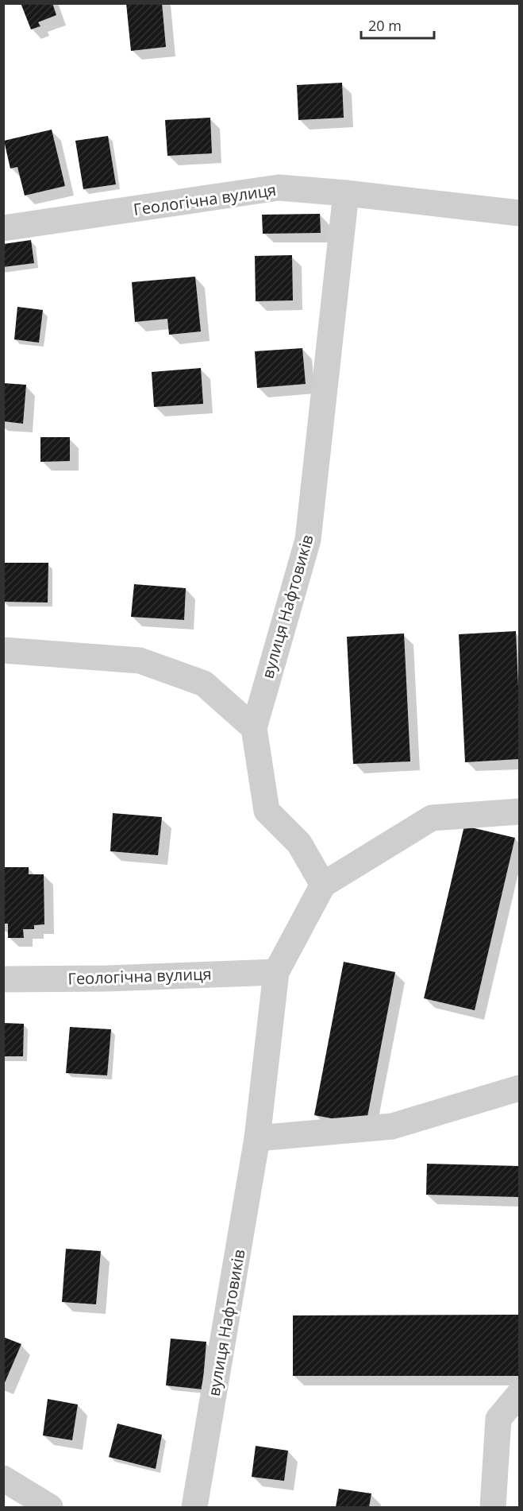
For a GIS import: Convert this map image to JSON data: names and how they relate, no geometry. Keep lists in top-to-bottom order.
{
  "streets": {
    "street": ["Геологічна вулиця", "вулиця Нафтовиків"]
  },
  "crossings": [
    ["Геологічна вулиця", "вулиця Нафтовиків"]
  ],
  "scale_bar": "20 m"
}
